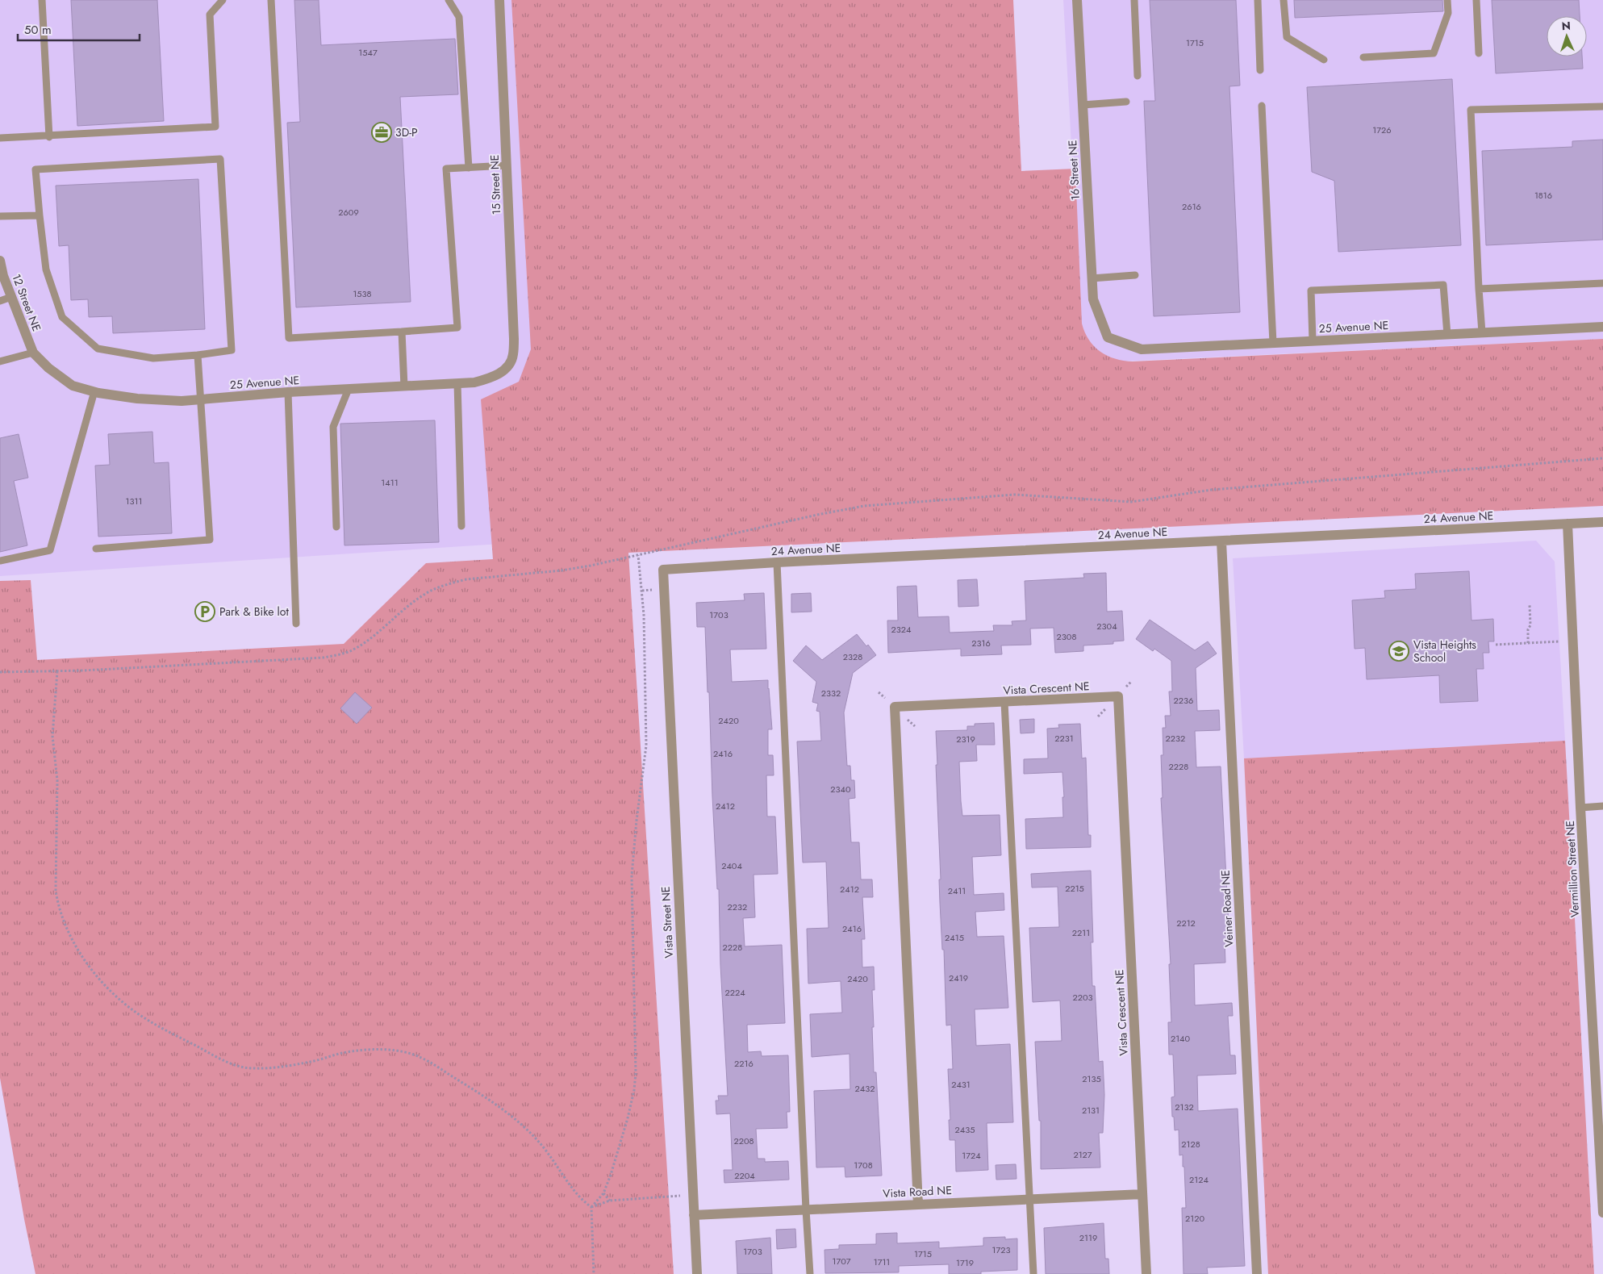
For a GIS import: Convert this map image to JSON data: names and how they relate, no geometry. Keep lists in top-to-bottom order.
{
  "streets": {
    "street": [
      "16 Street NE",
      "15 Street NE",
      "12 Street NE",
      "25 Avenue NE",
      "24 Avenue NE",
      "Vista Crescent NE",
      "Vermillion Street NE",
      "Veiner Road NE",
      "Vista Street NE",
      "Vista Road NE"
    ]
  },
  "crossings": [
    ["16 Street NE", "25 Avenue NE"],
    ["15 Street NE", "25 Avenue NE"],
    ["12 Street NE", "25 Avenue NE"],
    ["24 Avenue NE", "Vermillion Street NE"],
    ["24 Avenue NE", "Veiner Road NE"],
    ["24 Avenue NE", "Vista Street NE"],
    ["Vista Crescent NE", "Vista Road NE"],
    ["Vista Street NE", "Vista Road NE"]
  ],
  "places": {
    "office": ["3D-P"],
    "parking": ["Park & Bike lot"],
    "school or university": ["Vista Heights School"]
  },
  "house_numbers": [
    "1715",
    "1547",
    "1726",
    "1816",
    "2616",
    "2609",
    "1538",
    "1411",
    "1311",
    "1703",
    "2304",
    "2324",
    "2308",
    "2316",
    "2328",
    "2332",
    "2236",
    "2420",
    "2231",
    "2232",
    "2319",
    "2416",
    "2228",
    "2340",
    "2412",
    "2404",
    "2215",
    "2412",
    "2411",
    "2232",
    "2212",
    "2416",
    "2211",
    "2415",
    "2228",
    "2419",
    "2420",
    "2224",
    "2203",
    "2140",
    "2216",
    "2135",
    "2431",
    "2432",
    "2132",
    "2131",
    "2435",
    "2208",
    "2128",
    "2127",
    "1724",
    "1708",
    "2204",
    "2124",
    "2120",
    "2119",
    "1723",
    "1703",
    "1715",
    "1707",
    "1711",
    "1719"
  ],
  "scale_bar": "50 m",
  "north": "top"
}
